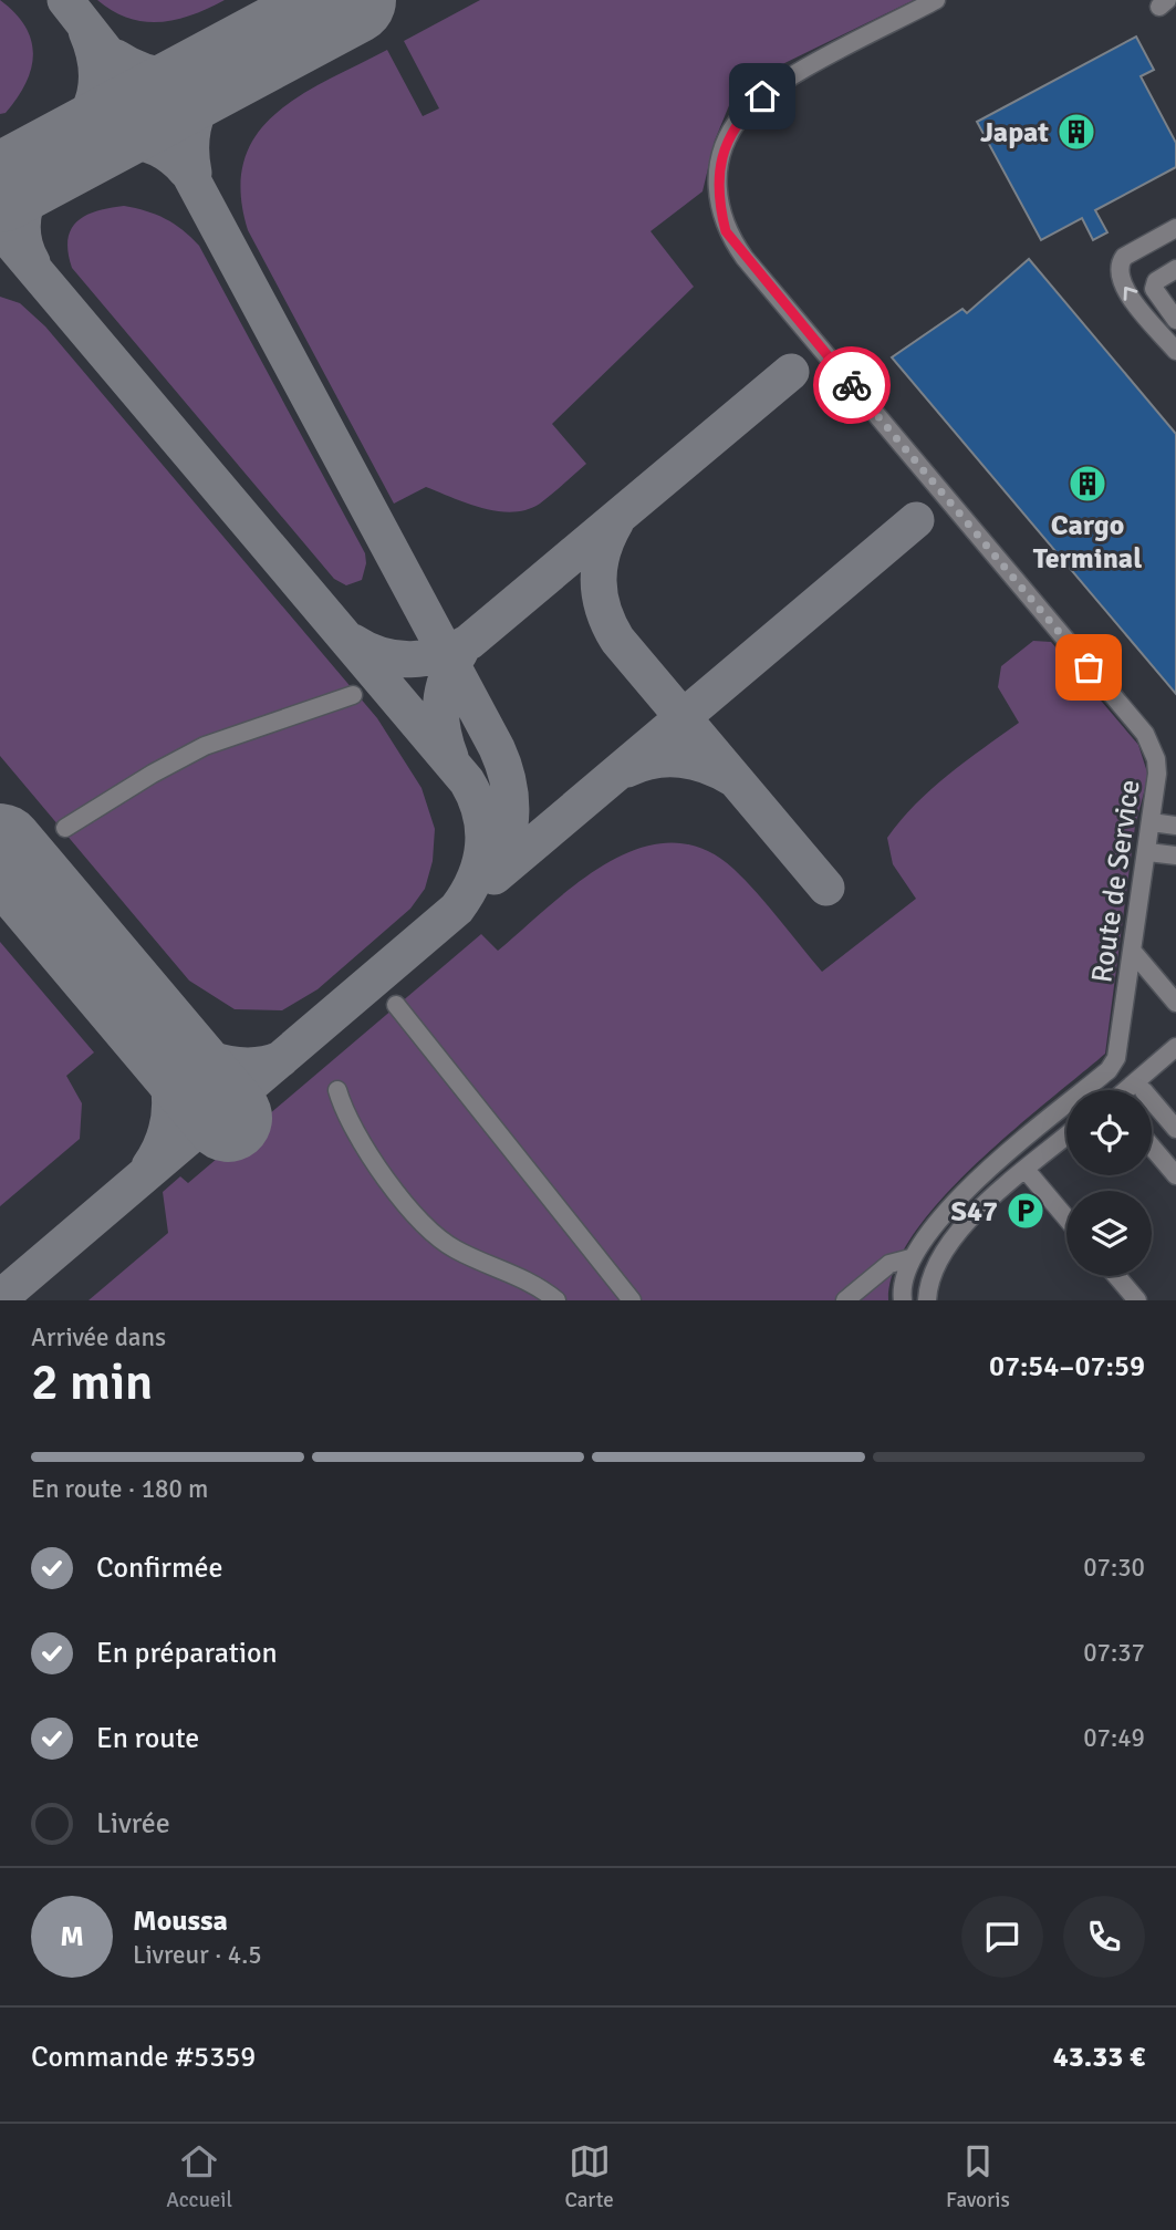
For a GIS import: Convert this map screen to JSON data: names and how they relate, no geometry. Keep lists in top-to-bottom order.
{
  "streets": {
    "street": ["Route de Service"]
  },
  "places": {
    "building": ["Japat", "Cargo Terminal"],
    "parking": ["S47"]
  },
  "page": {
    "heading": ["2 min", "Arrivée dans", "07:54–07:59"],
    "panel": [
      "Moussa",
      "Livreur · 4.5",
      "Commande #5359",
      "43.33 €"
    ],
    "bar": "En route · 180 m",
    "list": [
      ["Confirmée", "07:30"],
      ["En préparation", "07:37"],
      ["En route", "07:49"],
      "Livrée"
    ],
    "round": "M",
    "tabs": ["Accueil", "Carte", "Favoris"]
  }
}
